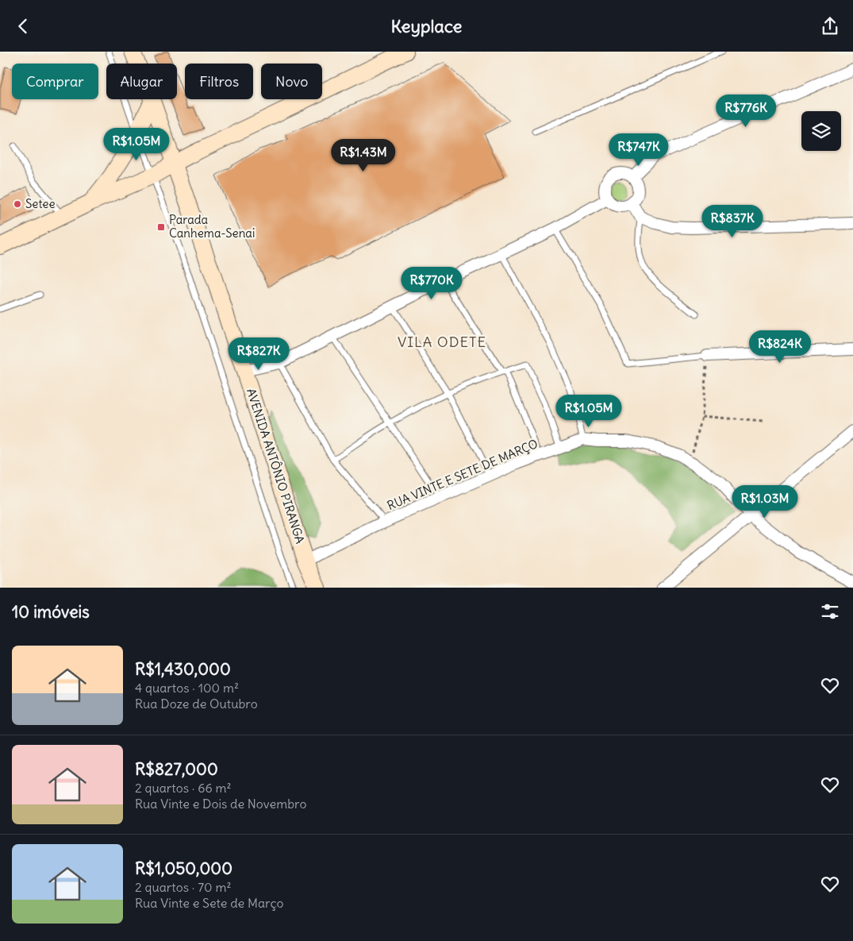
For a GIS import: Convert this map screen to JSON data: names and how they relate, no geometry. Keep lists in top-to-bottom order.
{
  "streets": {
    "main road": ["AVENIDA ANTÔNIO PIRANGA"],
    "street": ["RUA VINTE E SETE DE MARÇO"]
  },
  "crossings": [
    ["AVENIDA ANTÔNIO PIRANGA", "RUA VINTE E SETE DE MARÇO"]
  ],
  "districts": ["VILA ODETE"],
  "places": {
    "other": ["Setee"],
    "transit": ["Parada Canhema-Senai"]
  },
  "page": {
    "header": "Keyplace",
    "chip": [
      "Comprar",
      "Alugar",
      "Filtros",
      "Novo"
    ],
    "price": [
      "R$776K",
      "R$1.05M",
      "R$747K",
      "R$1.43M",
      "R$837K",
      "R$770K",
      "R$824K",
      "R$827K",
      "R$1.05M",
      "R$1.03M"
    ],
    "heading": "10 imóveis",
    "list": [
      {
        "name": "R$1,430,000",
        "note": "4 quartos · 100 m² · Rua Doze de Outubro"
      },
      {
        "name": "R$827,000",
        "note": "2 quartos · 66 m² · Rua Vinte e Dois de Novembro"
      },
      {
        "name": "R$1,050,000",
        "note": "2 quartos · 70 m² · Rua Vinte e Sete de Março"
      }
    ]
  }
}
